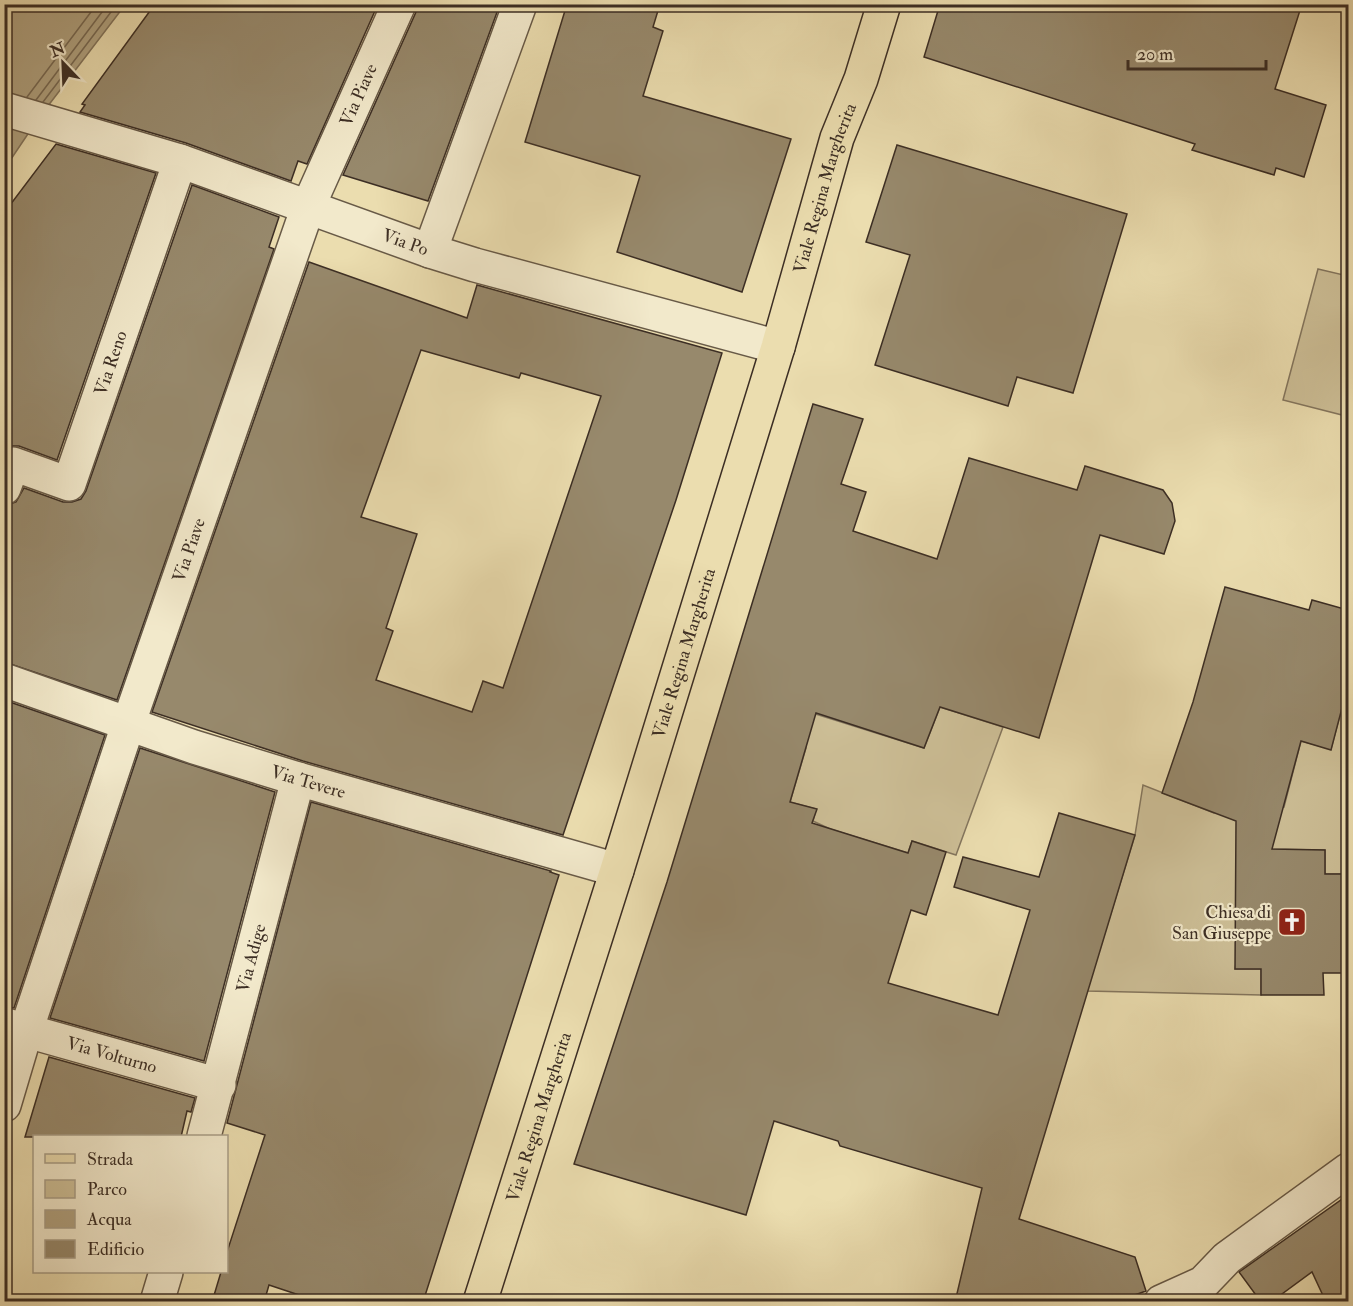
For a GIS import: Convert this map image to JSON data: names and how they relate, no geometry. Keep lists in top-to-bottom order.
{
  "streets": {
    "main road": ["Viale Regina Margherita"],
    "street": [
      "Via Piave",
      "Via Po",
      "Via Reno",
      "Via Tevere",
      "Via Adige",
      "Via Volturno"
    ]
  },
  "crossings": [
    ["Via Piave", "Via Po"],
    ["Via Piave", "Via Tevere"],
    ["Via Piave", "Via Volturno"],
    ["Viale Regina Margherita", "Via Po"],
    ["Viale Regina Margherita", "Via Tevere"],
    ["Via Po", "Via Reno"],
    ["Via Tevere", "Via Adige"],
    ["Via Adige", "Via Volturno"]
  ],
  "places": {
    "church": ["Chiesa di San Giuseppe"]
  },
  "legend": [
    "Strada",
    "Parco",
    "Acqua",
    "Edificio"
  ],
  "scale_bar": "20 m",
  "north": "top left"
}
